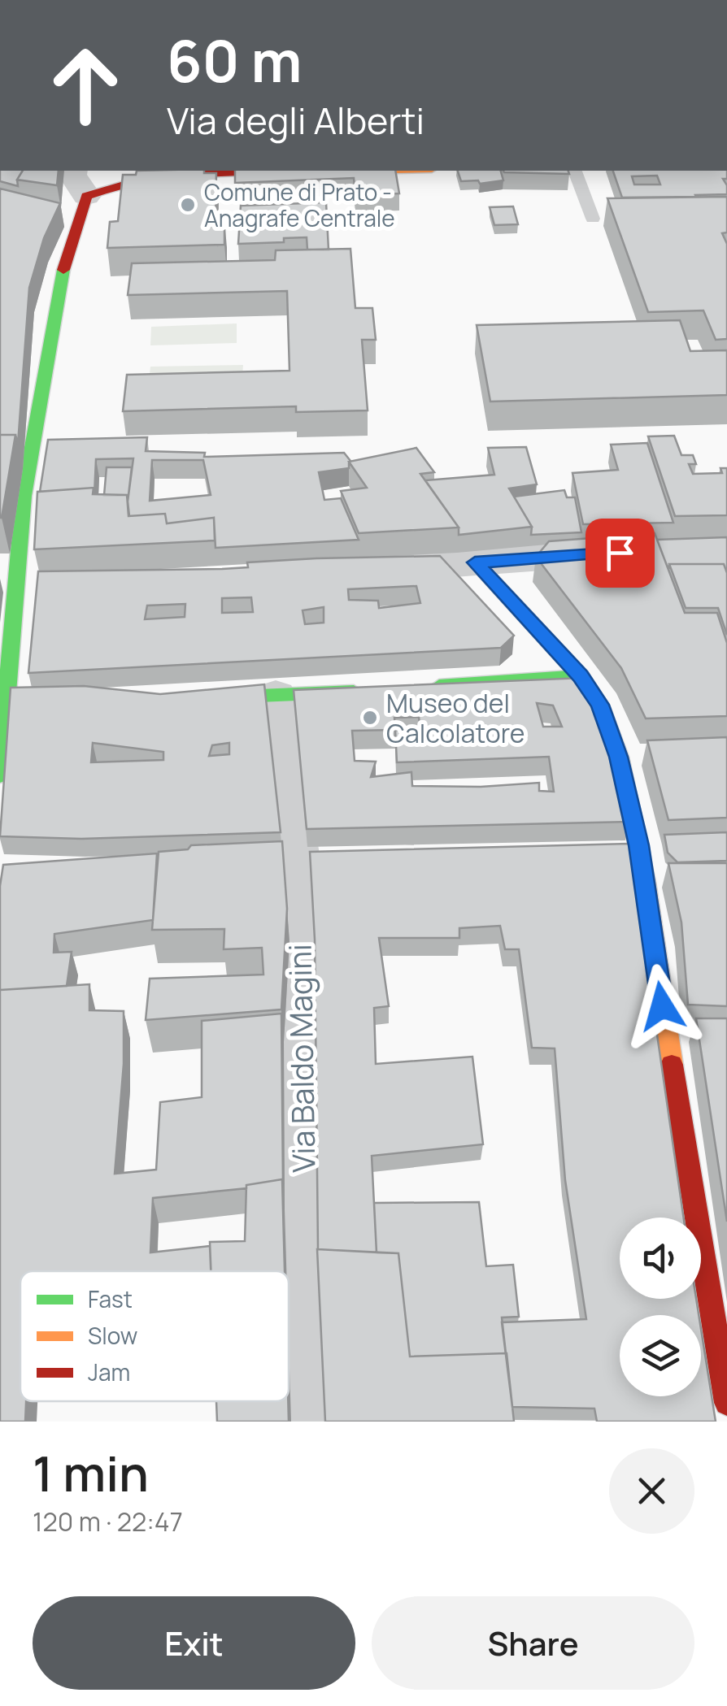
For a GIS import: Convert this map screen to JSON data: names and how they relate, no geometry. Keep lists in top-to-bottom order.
{
  "streets": {
    "street": ["Via Baldo Magini"]
  },
  "places": ["Comune di Prato - Anagrafe Centrale", "Museo del Calcolatore"],
  "legend": ["Fast", "Slow", "Jam"],
  "page": {
    "turn": ["60 m", "Via degli Alberti"],
    "heading": ["1 min", "120 m · 22:47"],
    "buttons": ["Exit", "Share"]
  }
}
